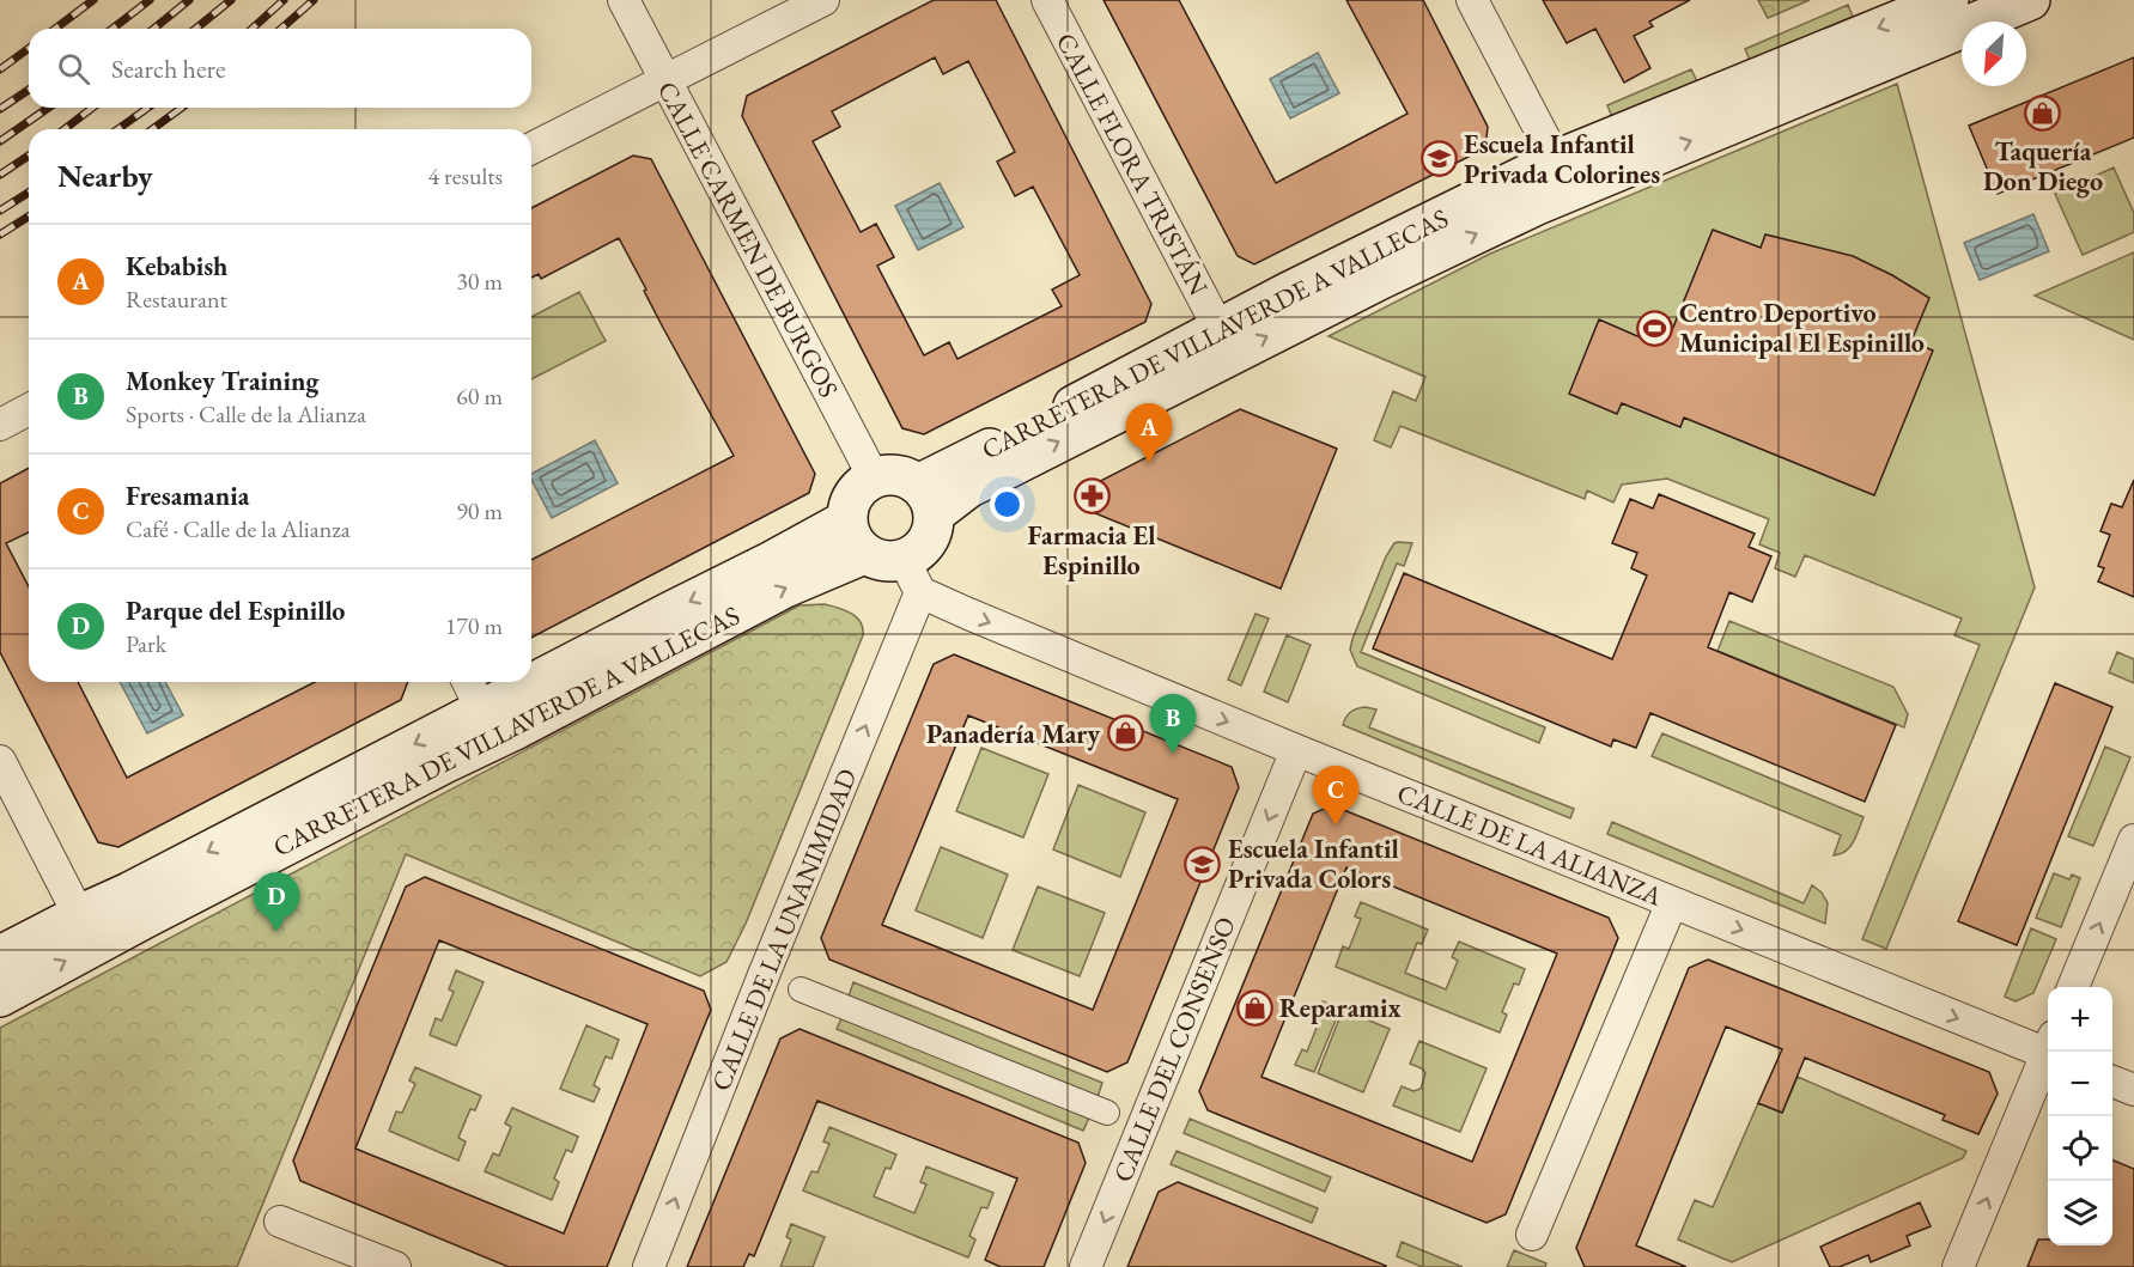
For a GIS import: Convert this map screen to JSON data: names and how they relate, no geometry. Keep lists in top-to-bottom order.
{
  "streets": {
    "main road": ["CARRETERA DE VILLAVERDE A VALLECAS"],
    "street": [
      "CALLE FLORA TRISTÁN",
      "CALLE CARMEN DE BURGOS",
      "CALLE DE LA ALIANZA",
      "CALLE DE LA UNANIMIDAD",
      "CALLE DEL CONSENSO"
    ]
  },
  "crossings": [
    ["CALLE FLORA TRISTÁN", "CARRETERA DE VILLAVERDE A VALLECAS"],
    ["CALLE CARMEN DE BURGOS", "CARRETERA DE VILLAVERDE A VALLECAS"],
    ["CALLE CARMEN DE BURGOS", "CALLE DE LA ALIANZA"],
    ["CALLE CARMEN DE BURGOS", "CALLE DE LA UNANIMIDAD"],
    ["CARRETERA DE VILLAVERDE A VALLECAS", "CALLE DE LA ALIANZA"],
    ["CARRETERA DE VILLAVERDE A VALLECAS", "CALLE DE LA UNANIMIDAD"],
    ["CALLE DE LA ALIANZA", "CALLE DE LA UNANIMIDAD"],
    ["CALLE DE LA ALIANZA", "CALLE DEL CONSENSO"]
  ],
  "one_way": ["CALLE DE LA ALIANZA", "CALLE DE LA UNANIMIDAD", "CALLE DEL CONSENSO"],
  "places": {
    "shop": ["Taquería Don Diego", "Panadería Mary", "Reparamix"],
    "school or university": ["Escuela Infantil Privada Colorines", "Escuela Infantil Privada Colors"],
    "sports": ["Centro Deportivo Municipal El Espinillo"],
    "pharmacy": ["Farmacia El Espinillo"]
  },
  "north": "bottom left",
  "page": {
    "search": "Search here",
    "heading": ["Nearby", "4 results"],
    "list": [
      {
        "mark": "A",
        "name": "Kebabish",
        "note": "Restaurant",
        "value": "30 m"
      },
      {
        "mark": "B",
        "name": "Monkey Training",
        "note": "Sports · Calle de la Alianza",
        "value": "60 m"
      },
      {
        "mark": "C",
        "name": "Fresamania",
        "note": "Café · Calle de la Alianza",
        "value": "90 m"
      },
      {
        "mark": "D",
        "name": "Parque del Espinillo",
        "note": "Park",
        "value": "170 m"
      }
    ],
    "pins": [
      "A",
      "B",
      "C",
      "D"
    ],
    "map_buttons": ["+", "−"]
  }
}
